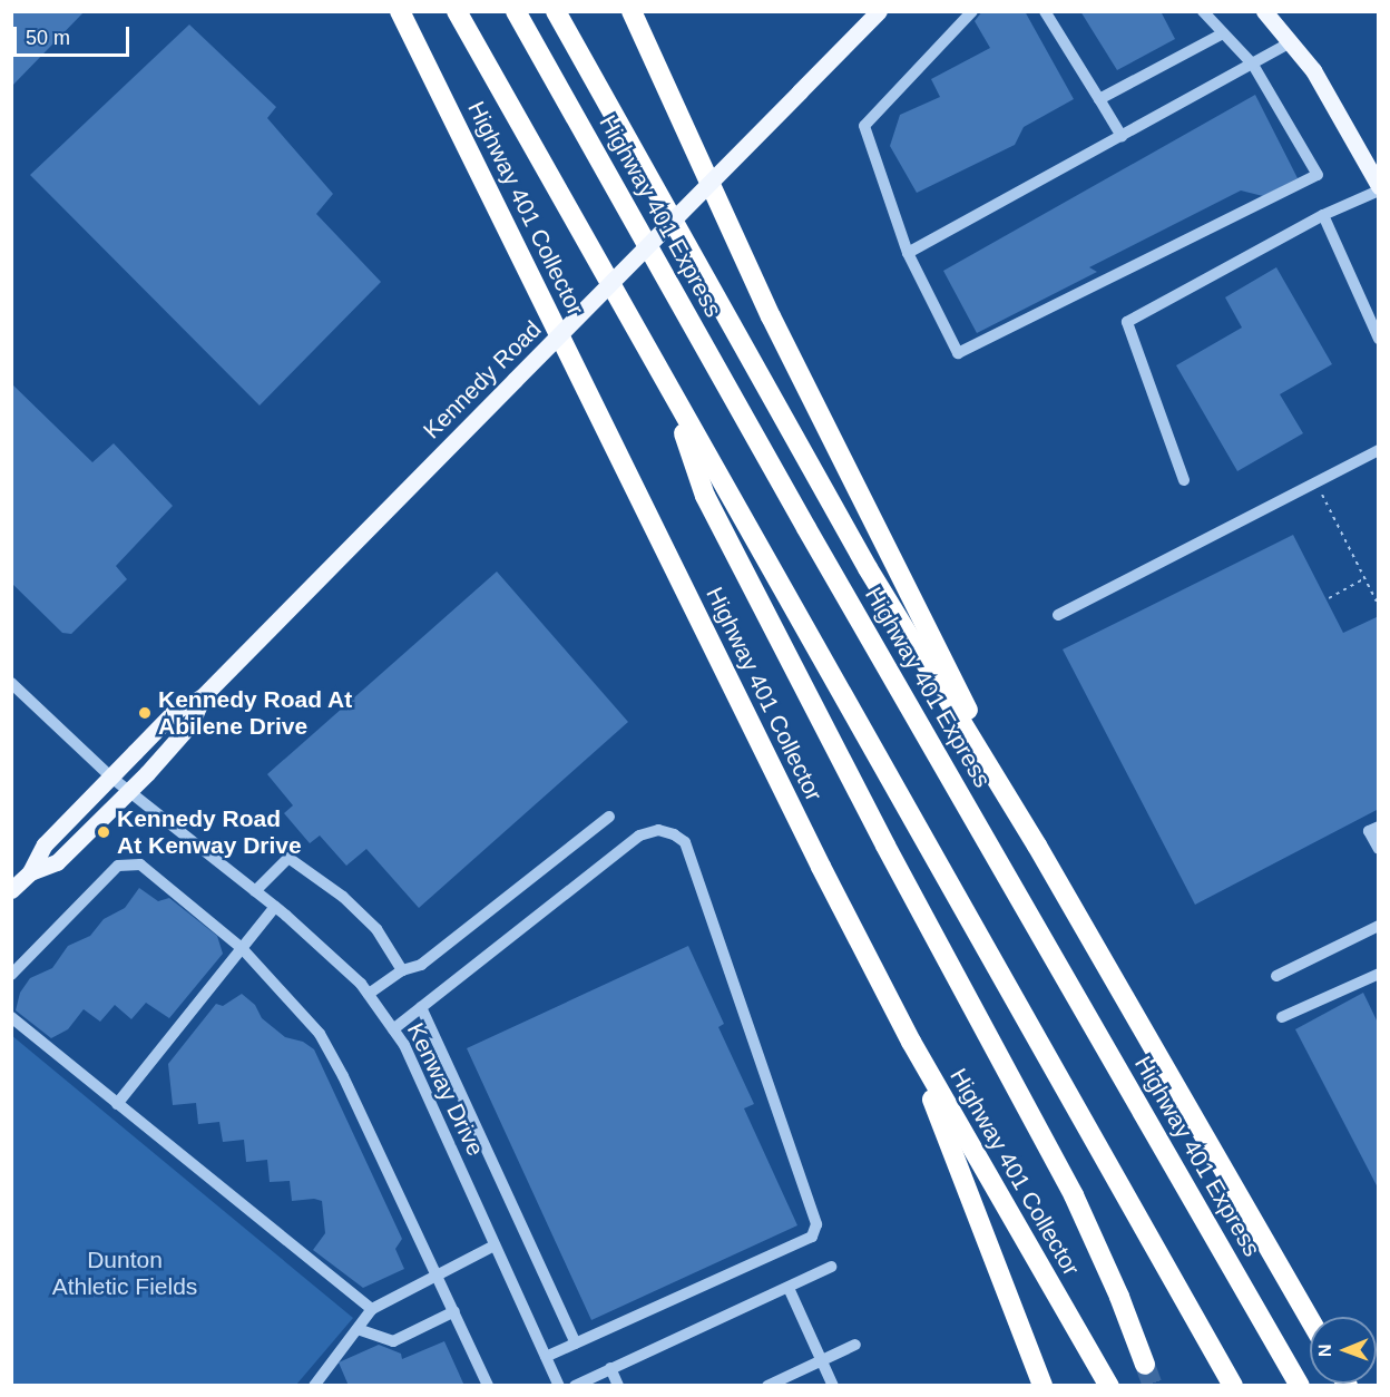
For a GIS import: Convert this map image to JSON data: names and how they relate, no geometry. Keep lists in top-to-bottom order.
{
  "streets": {
    "highway": ["Highway 401 Collector", "Highway 401 Express"],
    "main road": ["Kennedy Road"],
    "street": ["Kenway Drive"]
  },
  "crossings": [
    ["Kennedy Road", "Kenway Drive"]
  ],
  "parks": ["Dunton Athletic Fields"],
  "places": ["Kennedy Road At Abilene Drive", "Kennedy Road At Kenway Drive"],
  "scale_bar": "50 m",
  "north": "left"
}
